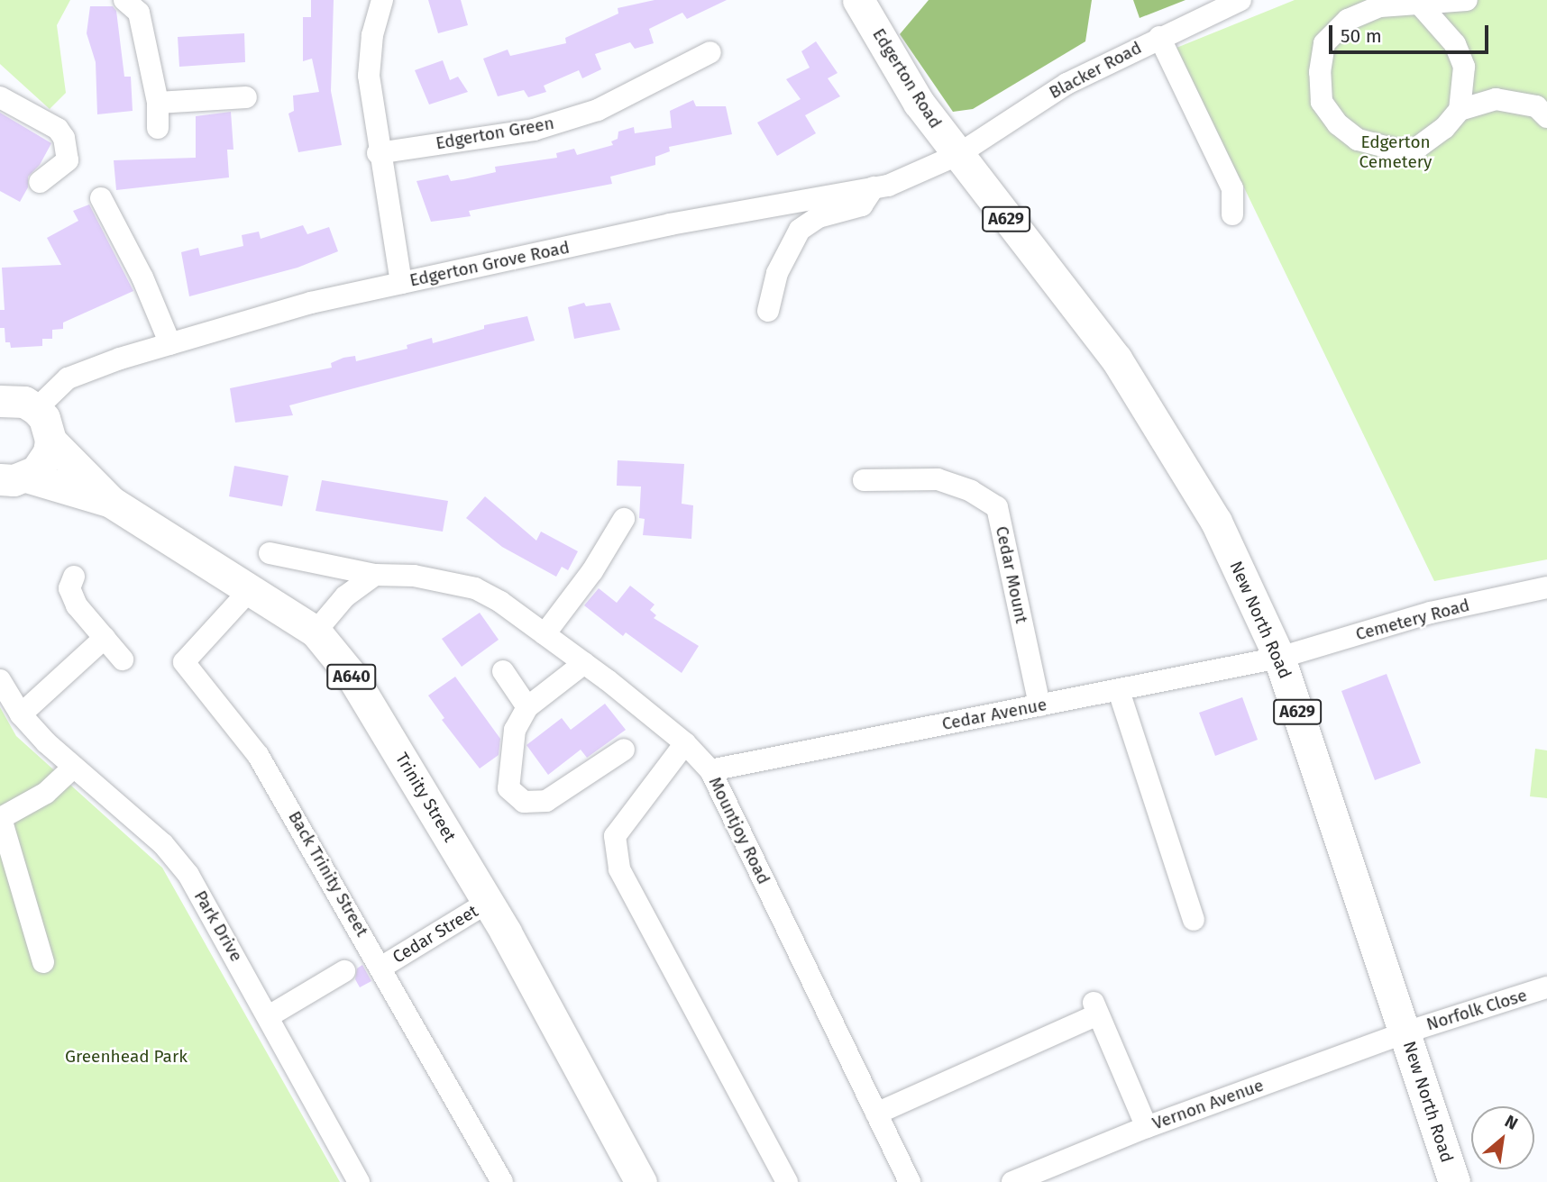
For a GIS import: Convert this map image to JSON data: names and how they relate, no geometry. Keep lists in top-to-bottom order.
{
  "streets": {
    "highway": [
      "Edgerton Road",
      "A629",
      "New North Road",
      "A640",
      "Trinity Street"
    ],
    "street": [
      "Blacker Road",
      "Edgerton Green",
      "Edgerton Grove Road",
      "Cedar Mount",
      "Cemetery Road",
      "Cedar Avenue",
      "Mountjoy Road",
      "Back Trinity Street",
      "Park Drive",
      "Cedar Street",
      "Norfolk Close",
      "Vernon Avenue"
    ]
  },
  "crossings": [
    ["Blacker Road", "Edgerton Road"],
    ["Blacker Road", "Edgerton Grove Road"],
    ["Blacker Road", "New North Road"],
    ["Edgerton Road", "Edgerton Grove Road"],
    ["Edgerton Road", "New North Road"],
    ["Edgerton Grove Road", "New North Road"],
    ["Edgerton Grove Road", "A640"],
    ["Cedar Mount", "Cedar Avenue"],
    ["New North Road", "Cemetery Road"],
    ["New North Road", "Cedar Avenue"],
    ["New North Road", "Norfolk Close"],
    ["New North Road", "Vernon Avenue"],
    ["Cemetery Road", "Cedar Avenue"],
    ["A640", "Trinity Street"],
    ["Cedar Avenue", "Mountjoy Road"],
    ["Trinity Street", "Back Trinity Street"],
    ["Trinity Street", "Cedar Street"],
    ["Back Trinity Street", "Cedar Street"],
    ["Norfolk Close", "Vernon Avenue"]
  ],
  "parks": ["Edgerton Cemetery", "Greenhead Park"],
  "scale_bar": "50 m",
  "north": "top right"
}
